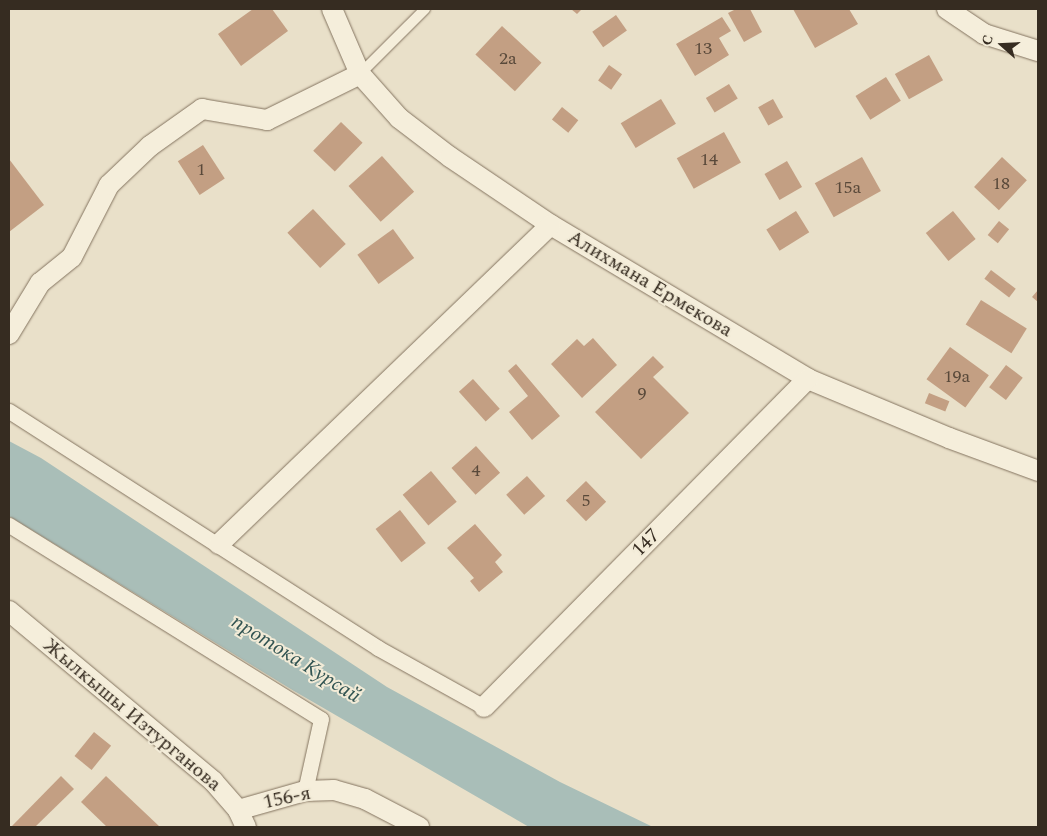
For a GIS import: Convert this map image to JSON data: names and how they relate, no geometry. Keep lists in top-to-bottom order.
{
  "streets": {
    "street": [
      "Алихмана Ермекова",
      "147",
      "Жылкышы Изтурганова",
      "156-я"
    ]
  },
  "crossings": [
    ["Алихмана Ермекова", "147"],
    ["Жылкышы Изтурганова", "156-я"]
  ],
  "water": ["протока Курсай"],
  "house_numbers": [
    "13",
    "2а",
    "14",
    "1",
    "18",
    "15а",
    "19а",
    "9",
    "4",
    "5"
  ],
  "north": "left"
}
